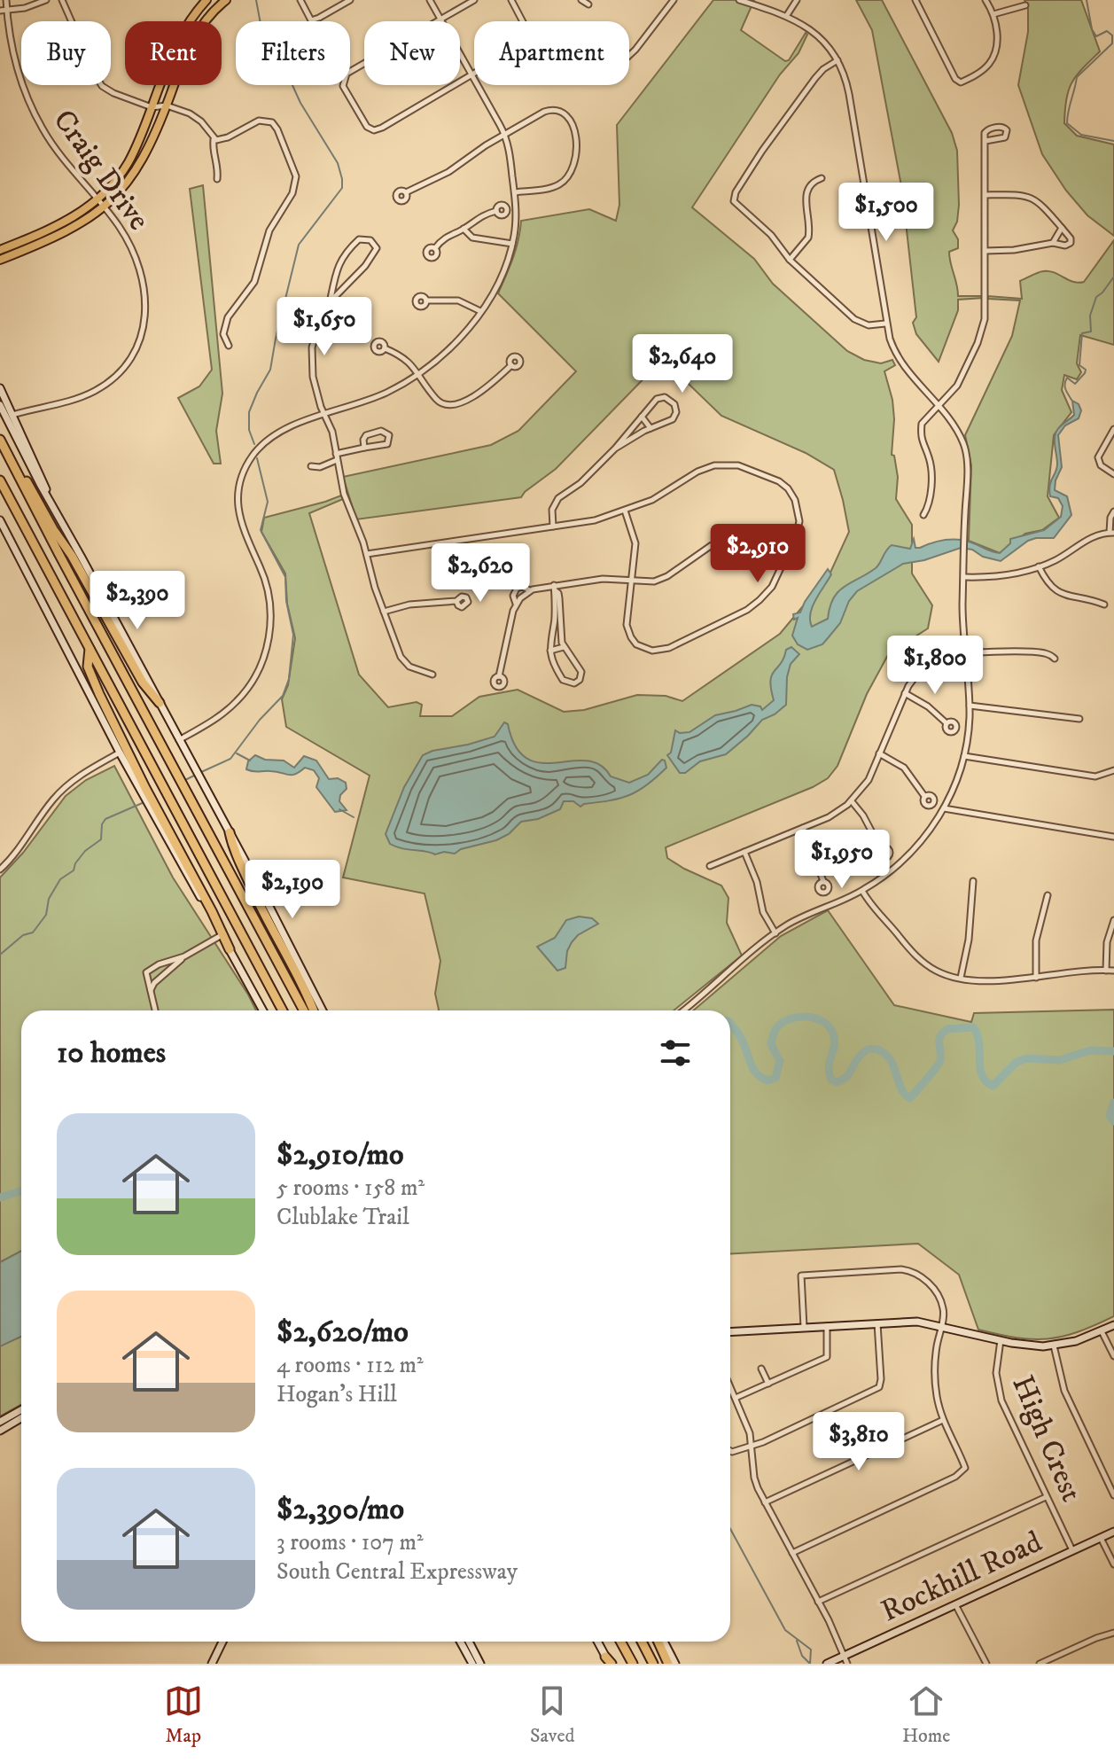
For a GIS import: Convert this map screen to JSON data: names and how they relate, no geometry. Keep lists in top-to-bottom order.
{
  "streets": {
    "main road": ["Rockhill Road"],
    "street": ["Craig Drive", "High Crest"]
  },
  "crossings": [
    ["High Crest", "Rockhill Road"]
  ],
  "page": {
    "chip": [
      "Buy",
      "Rent",
      "Filters",
      "New",
      "Apartment"
    ],
    "price": [
      "$1,500",
      "$1,650",
      "$2,640",
      "$2,910",
      "$2,620",
      "$2,390",
      "$1,800",
      "$1,950",
      "$2,190",
      "$3,810"
    ],
    "heading": "10 homes",
    "list": [
      {
        "name": "$2,910/mo",
        "note": "5 rooms · 158 m² · Clublake Trail"
      },
      {
        "name": "$2,620/mo",
        "note": "4 rooms · 112 m² · Hogan's Hill"
      },
      {
        "name": "$2,390/mo",
        "note": "3 rooms · 107 m² · South Central Expressway"
      }
    ],
    "tabs": ["Map", "Saved", "Home"]
  }
}
